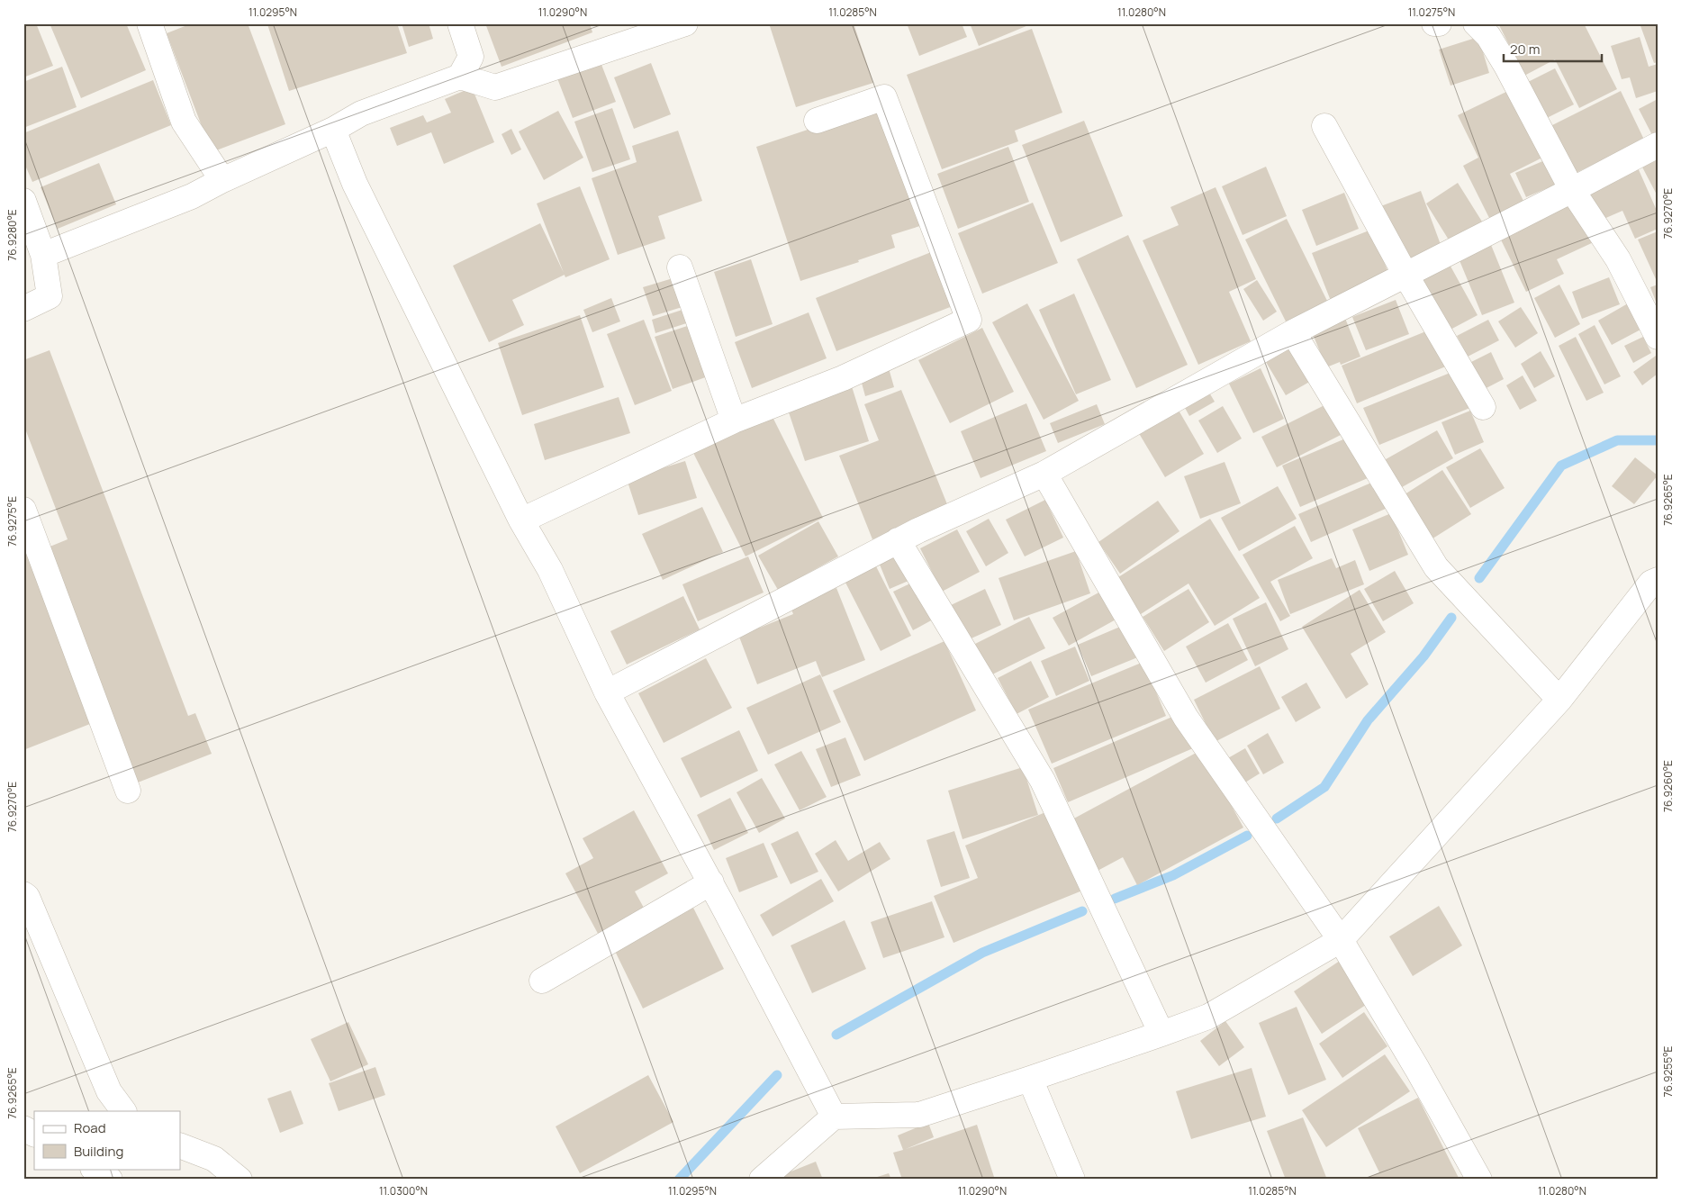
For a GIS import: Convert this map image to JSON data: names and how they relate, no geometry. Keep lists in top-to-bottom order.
{
  "legend": ["Road", "Building"],
  "scale_bar": "20 m",
  "coordinates": [
    "11.0295°N",
    "11.0290°N",
    "11.0285°N",
    "11.0280°N",
    "11.0275°N",
    "76.9270°E",
    "76.9280°E",
    "76.9265°E",
    "76.9275°E",
    "76.9260°E",
    "76.9255°E",
    "11.0300°N"
  ]
}
